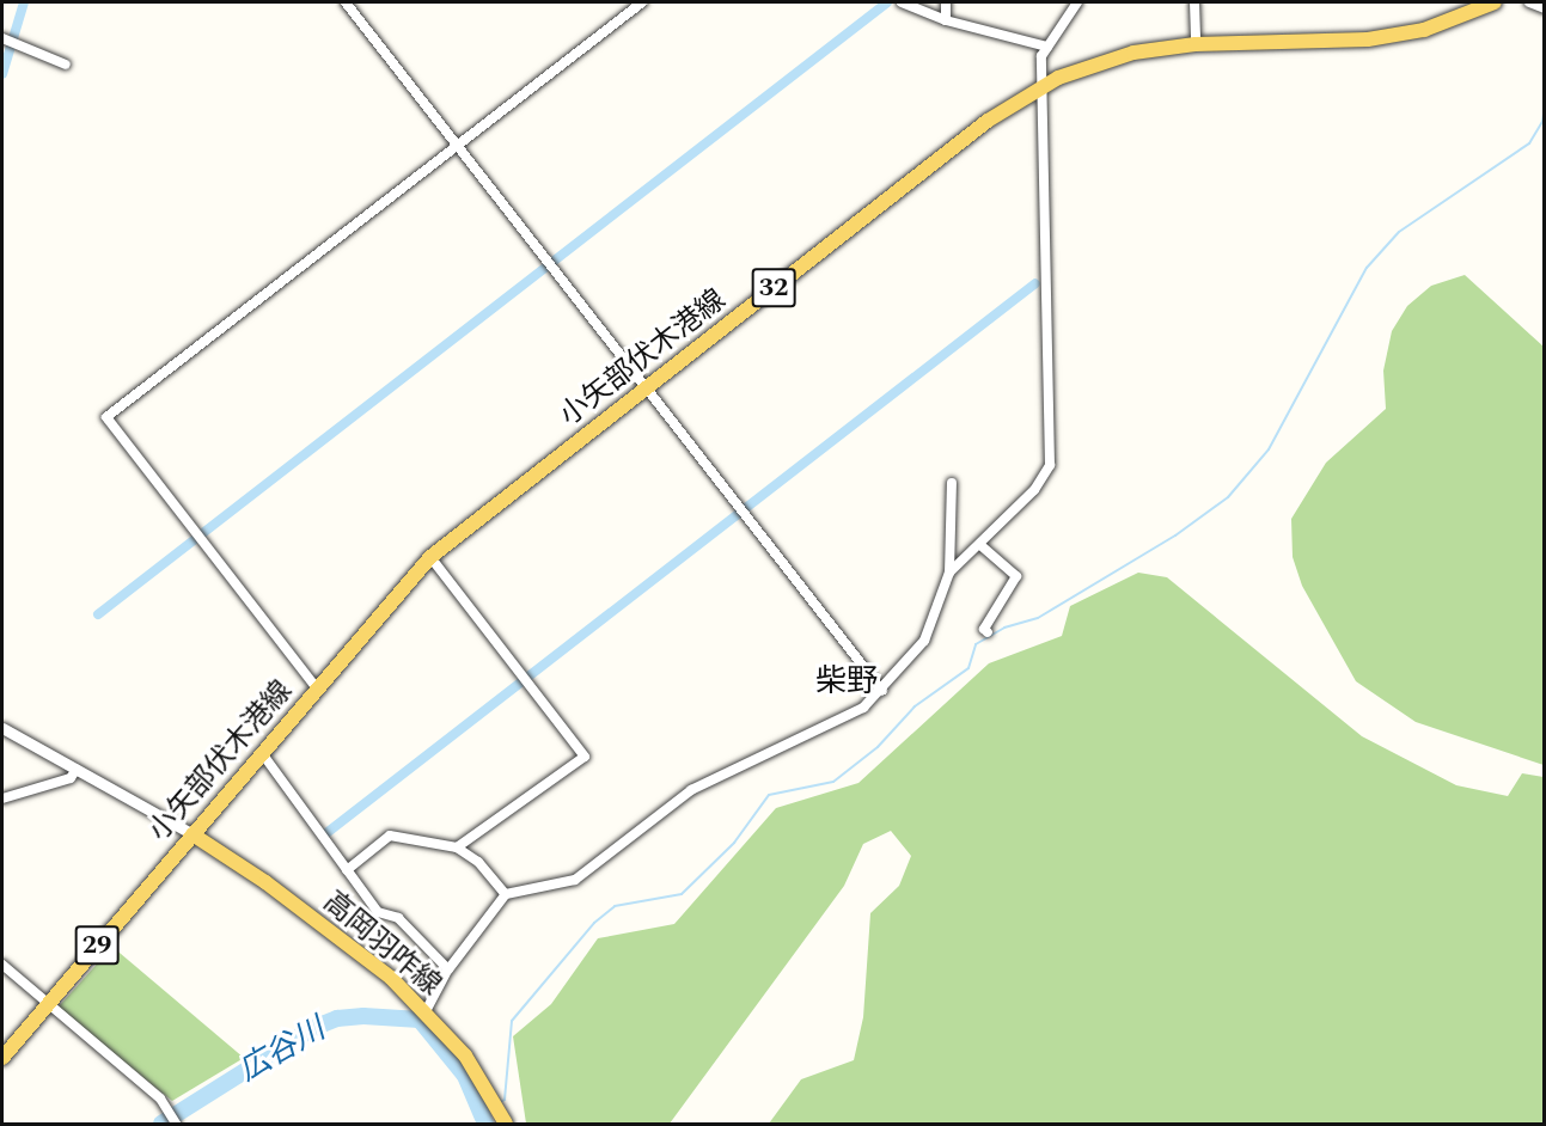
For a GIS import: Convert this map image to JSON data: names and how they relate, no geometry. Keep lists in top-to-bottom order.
{
  "streets": {
    "main road": [
      "32",
      "小矢部伏木港線",
      "高岡羽咋線",
      "29"
    ]
  },
  "crossings": [
    ["小矢部伏木港線", "高岡羽咋線"]
  ],
  "districts": ["柴野"],
  "water": ["広谷川"]
}
